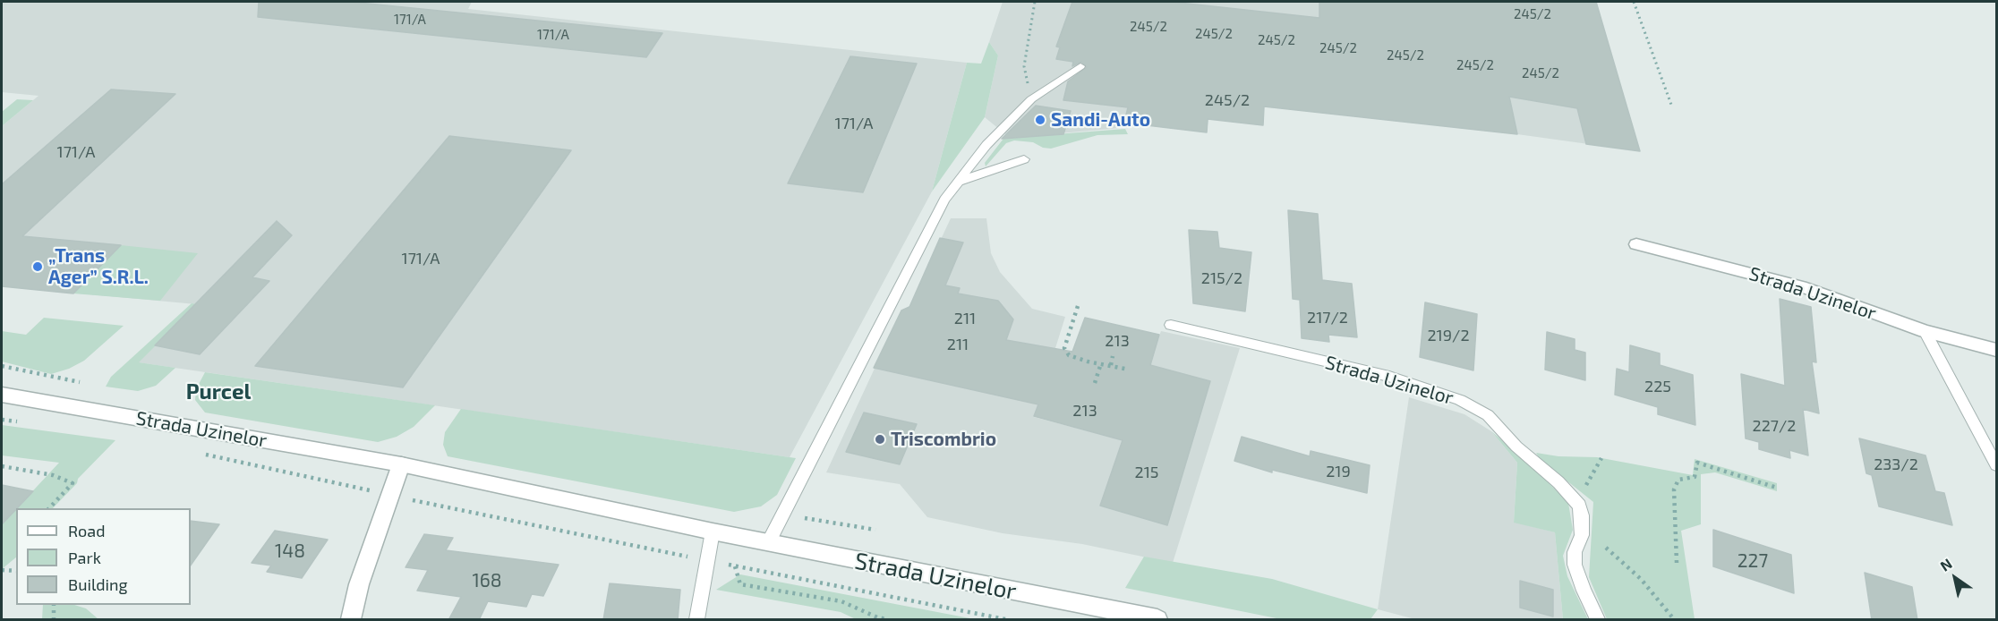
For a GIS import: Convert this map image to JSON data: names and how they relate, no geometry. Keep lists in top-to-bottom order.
{
  "streets": {
    "street": ["Strada Uzinelor"]
  },
  "districts": ["Purcel"],
  "places": ["Sandi-Auto", "„Trans Ager” S.R.L.", "Triscombrio"],
  "house_numbers": [
    "245/2",
    "171/A",
    "245/2",
    "245/2",
    "171/A",
    "245/2",
    "245/2",
    "245/2",
    "245/2",
    "245/2",
    "245/2",
    "171/A",
    "171/A",
    "171/A",
    "215/2",
    "217/2",
    "211",
    "219/2",
    "213",
    "211",
    "225",
    "213",
    "227/2",
    "233/2",
    "219",
    "215",
    "148",
    "227",
    "168"
  ],
  "legend": ["Road", "Park", "Building"],
  "north": "top left"
}
